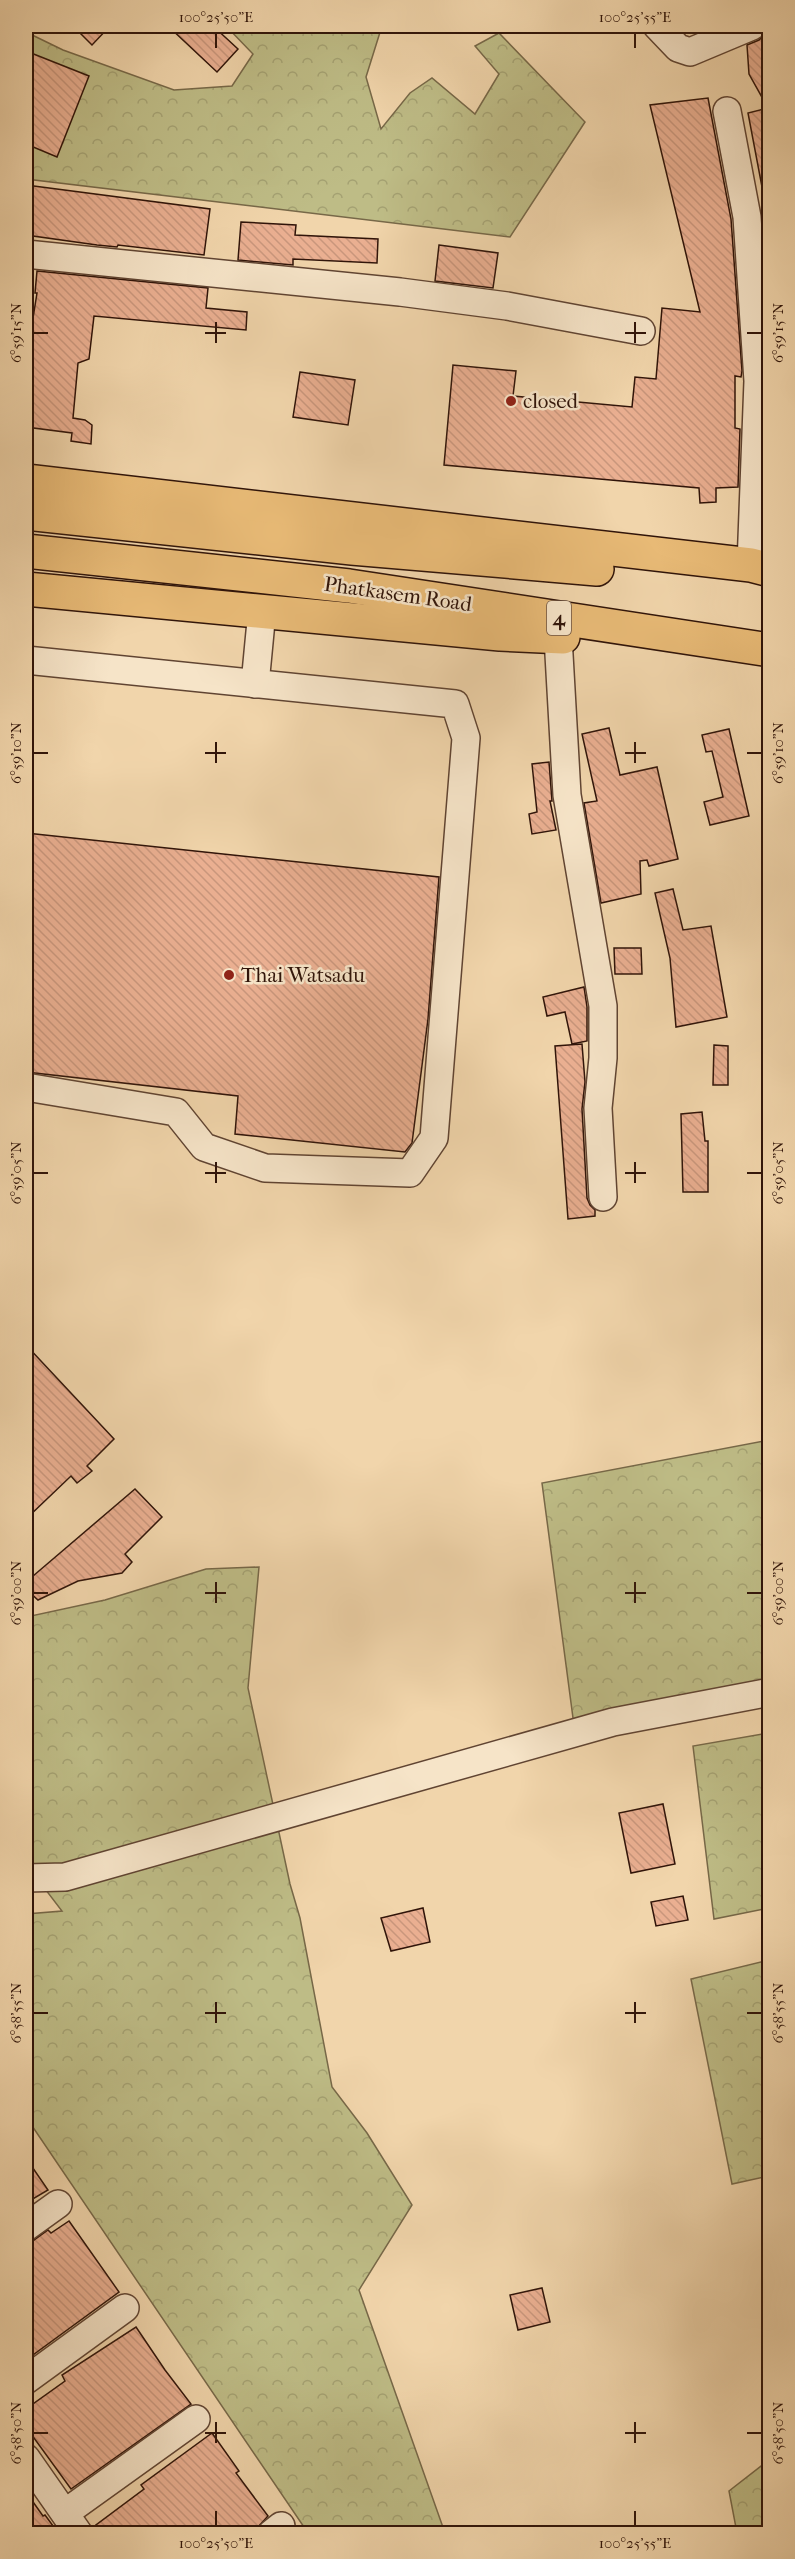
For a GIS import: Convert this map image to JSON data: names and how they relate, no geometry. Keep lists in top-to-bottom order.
{
  "streets": {
    "highway": ["Phatkasem Road", "4"]
  },
  "places": ["closed", "Thai Watsadu"],
  "coordinates": [
    "100°25'50\"E",
    "100°25'55\"E",
    "6°59'15\"N",
    "6°59'10\"N",
    "6°59'05\"N",
    "6°59'00\"N",
    "6°58'55\"N",
    "6°58'50\"N"
  ]
}
